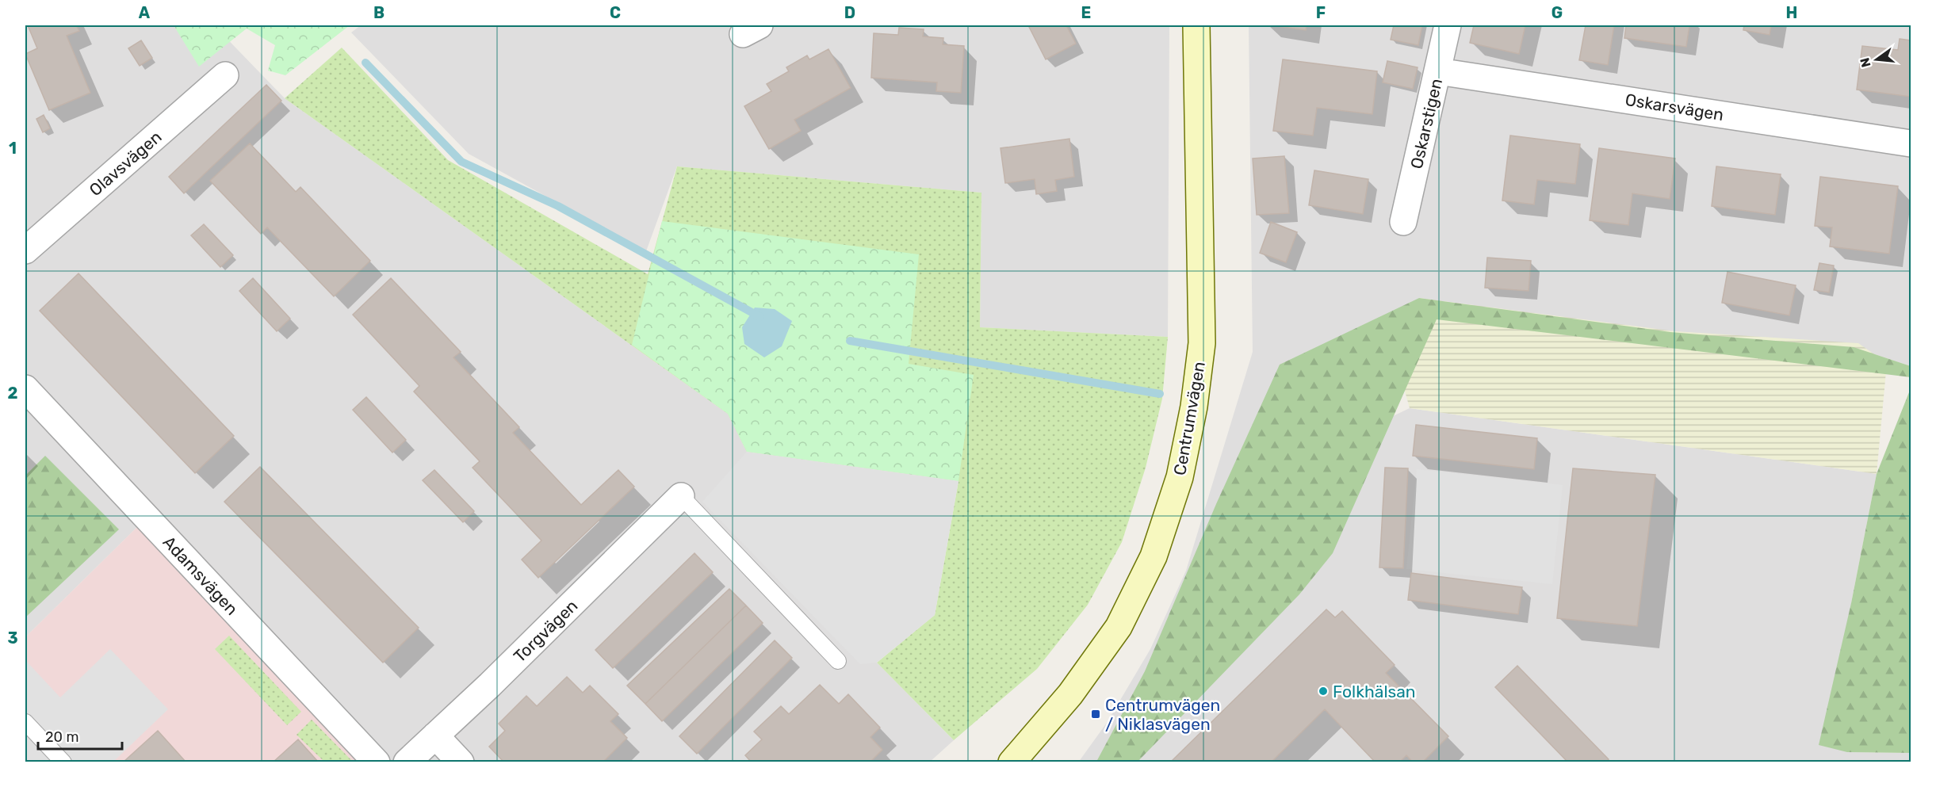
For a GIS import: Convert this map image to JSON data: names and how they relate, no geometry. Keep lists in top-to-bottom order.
{
  "streets": {
    "main road": ["Centrumvägen"],
    "street": [
      "Oskarsvägen",
      "Oskarstigen",
      "Olavsvägen",
      "Adamsvägen",
      "Torgvägen"
    ]
  },
  "crossings": [
    ["Oskarsvägen", "Oskarstigen"]
  ],
  "places": {
    "other": ["Folkhälsan"],
    "transit": ["Centrumvägen / Niklasvägen"]
  },
  "scale_bar": "20 m",
  "north": "left",
  "grid": {
    "columns": [
      "A",
      "B",
      "C",
      "D",
      "E",
      "F",
      "G",
      "H"
    ],
    "rows": ["1", "2", "3"]
  }
}
